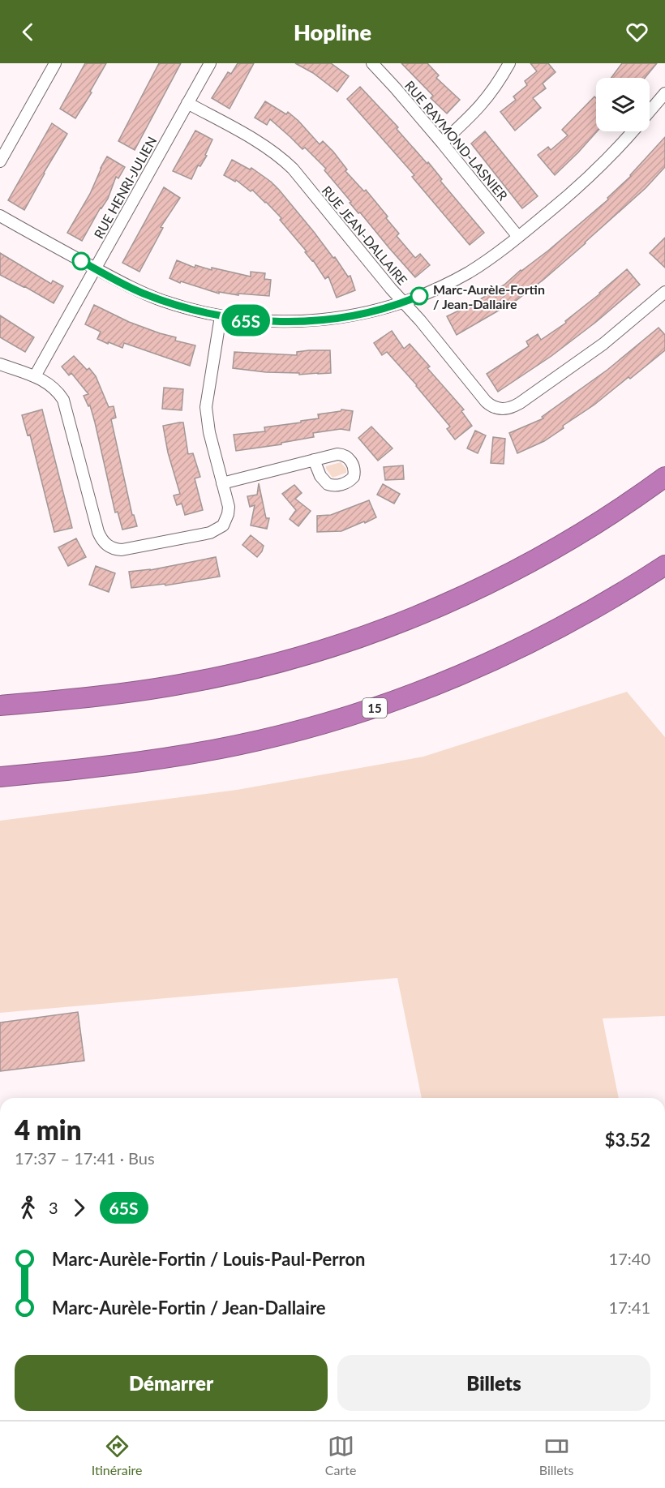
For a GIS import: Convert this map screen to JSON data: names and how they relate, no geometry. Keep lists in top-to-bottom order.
{
  "streets": {
    "highway": ["15"],
    "street": ["RUE RAYMOND-LASNIER", "RUE HENRI-JULIEN", "RUE JEAN-DALLAIRE"]
  },
  "crossings": [
    ["RUE HENRI-JULIEN", "RUE JEAN-DALLAIRE"]
  ],
  "places": ["Marc-Aurèle-Fortin / Jean-Dallaire"],
  "lines": ["bus line 65S"],
  "page": {
    "header": "Hopline",
    "on_map": "65S",
    "heading": ["4 min", "17:37 – 17:41 · Bus", "$3.52"],
    "legs": ["3", "65S"],
    "list": [
      {
        "name": "Marc-Aurèle-Fortin / Louis-Paul-Perron",
        "value": "17:40"
      },
      {
        "name": "Marc-Aurèle-Fortin / Jean-Dallaire",
        "value": "17:41"
      }
    ],
    "buttons": ["Démarrer", "Billets"],
    "tabs": ["Itinéraire", "Carte", "Billets"]
  }
}
